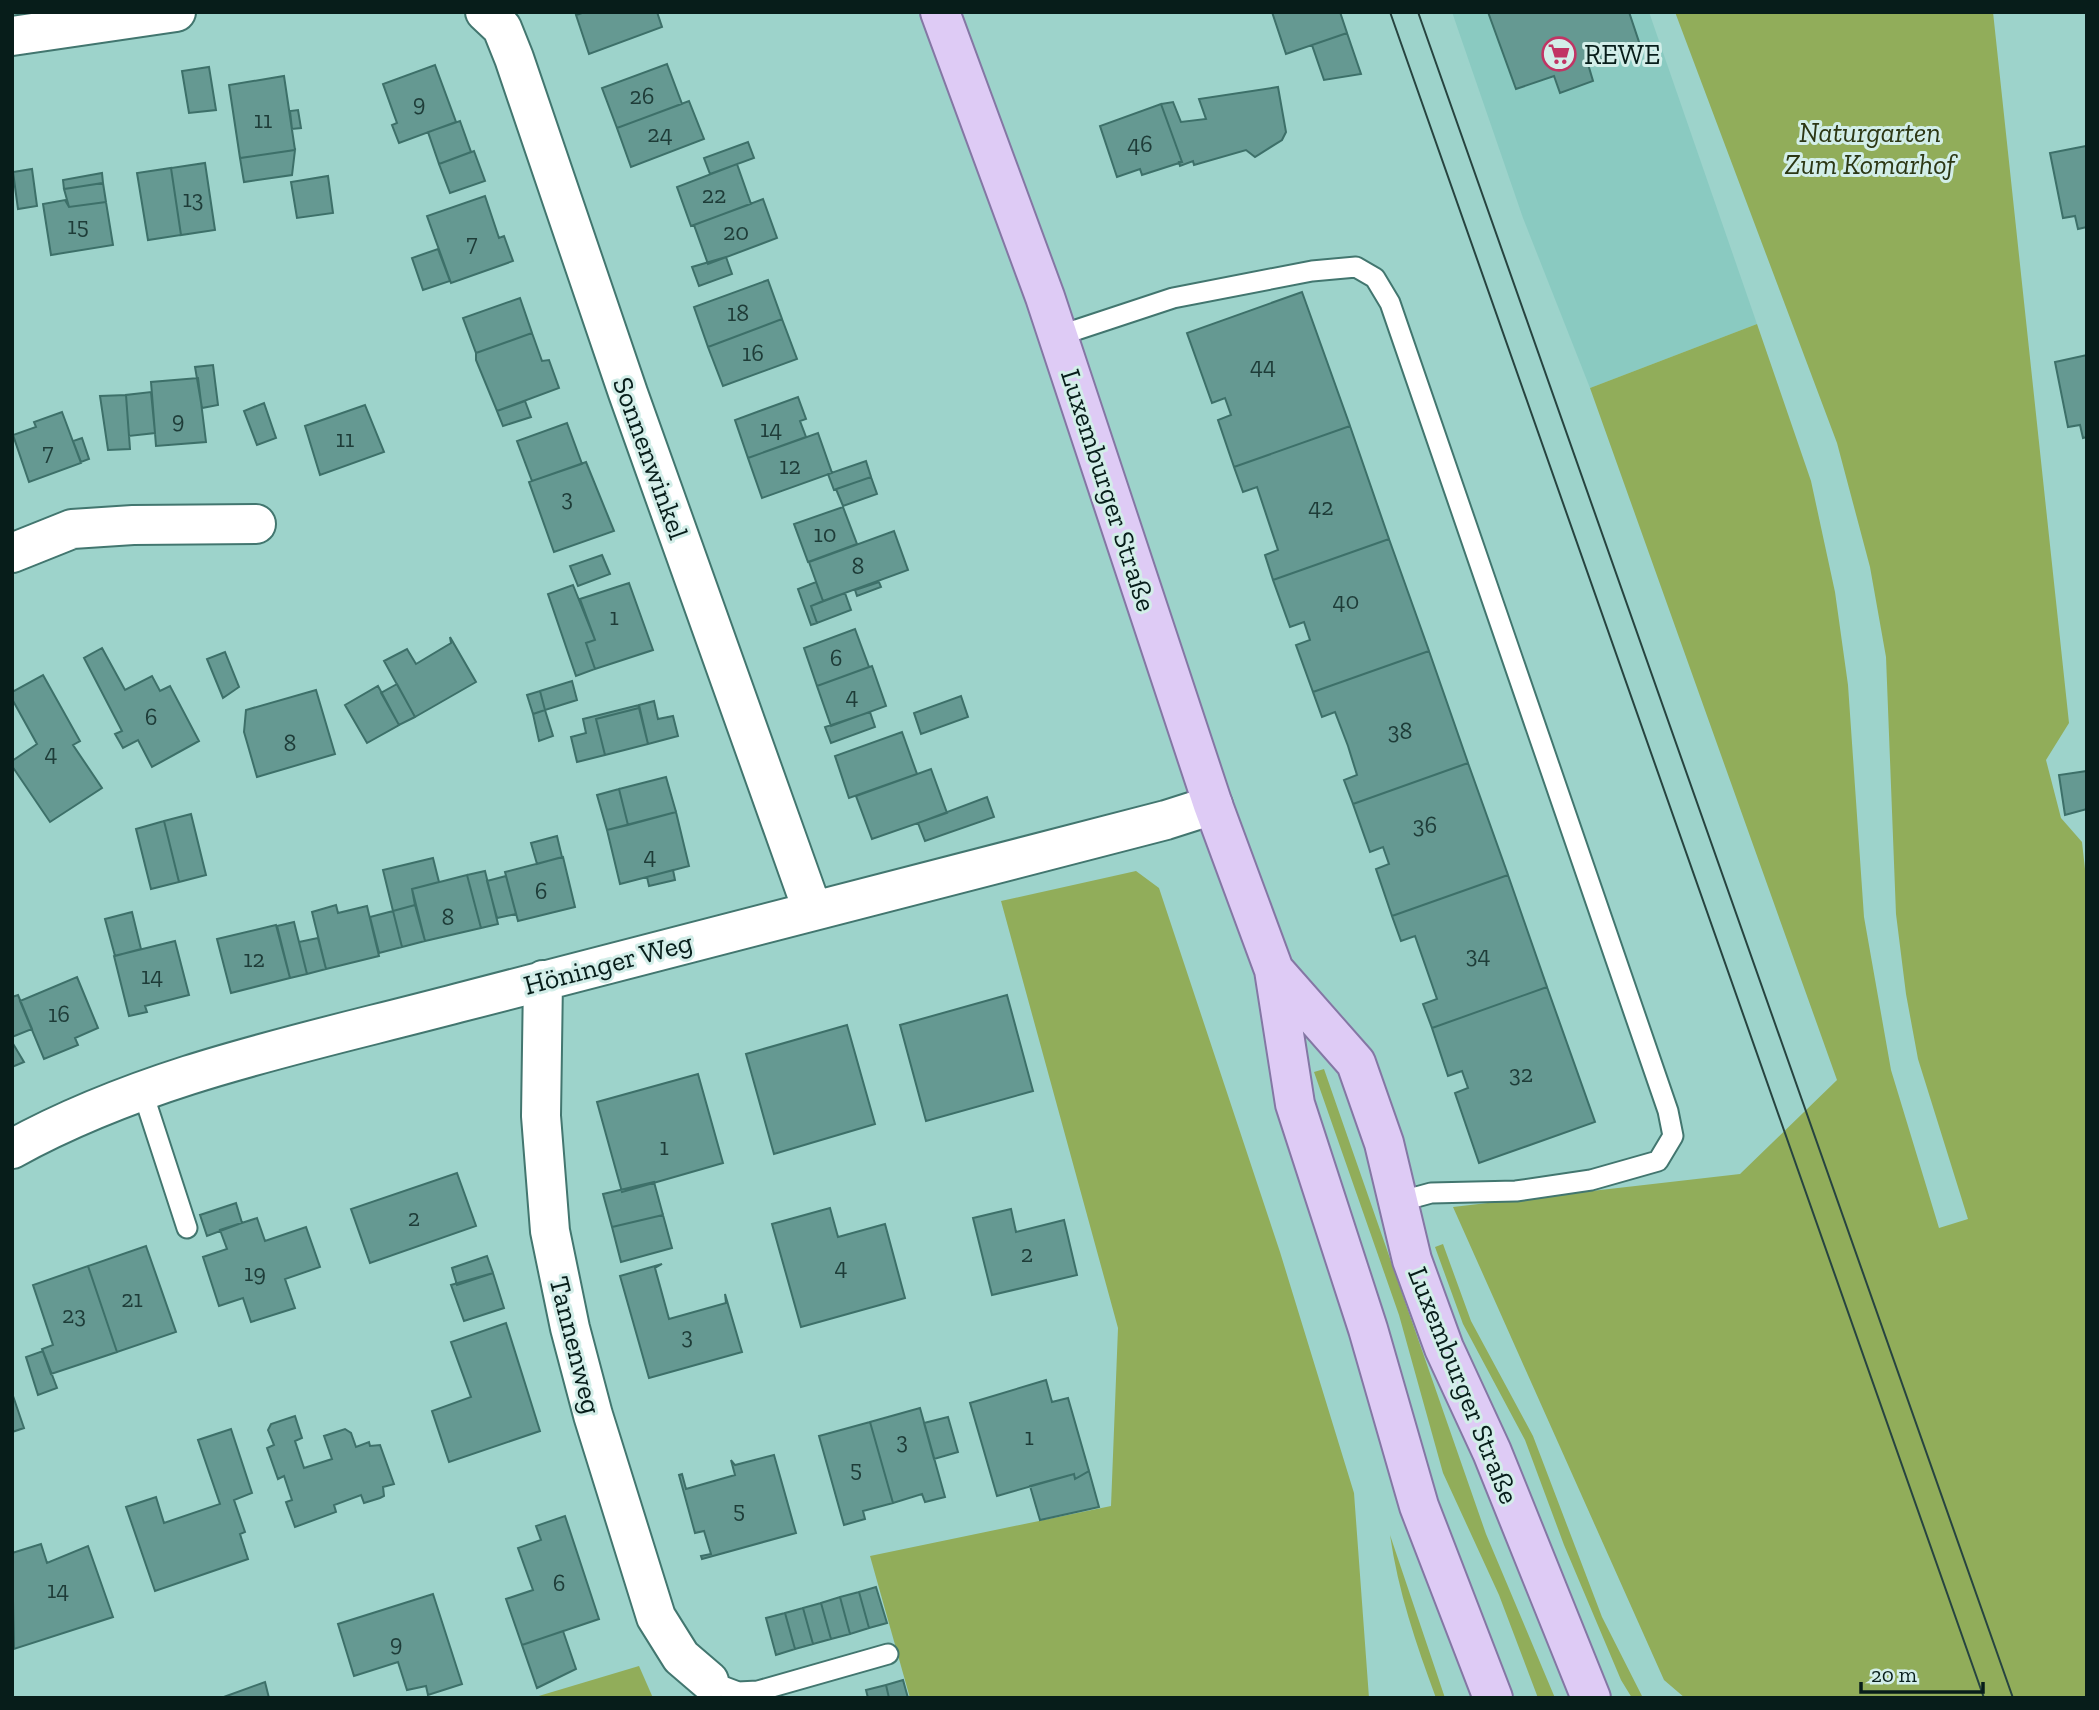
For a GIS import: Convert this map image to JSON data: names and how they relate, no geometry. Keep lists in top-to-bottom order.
{
  "streets": {
    "main road": ["Luxemburger Straße"],
    "street": ["Sonnenwinkel", "Höninger Weg", "Tannenweg"]
  },
  "crossings": [
    ["Sonnenwinkel", "Höninger Weg"],
    ["Luxemburger Straße", "Höninger Weg"],
    ["Höninger Weg", "Tannenweg"]
  ],
  "parks": ["Naturgarten Zum Komarhof"],
  "places": {
    "supermarket": ["REWE"]
  },
  "house_numbers": [
    "26",
    "9",
    "11",
    "24",
    "46",
    "22",
    "13",
    "15",
    "20",
    "7",
    "18",
    "16",
    "44",
    "9",
    "14",
    "11",
    "7",
    "12",
    "3",
    "42",
    "10",
    "8",
    "40",
    "1",
    "6",
    "4",
    "6",
    "38",
    "8",
    "4",
    "36",
    "4",
    "6",
    "8",
    "34",
    "12",
    "14",
    "16",
    "32",
    "1",
    "2",
    "2",
    "4",
    "19",
    "21",
    "23",
    "3",
    "1",
    "3",
    "5",
    "5",
    "6",
    "14",
    "9"
  ],
  "scale_bar": "20 m"
}
